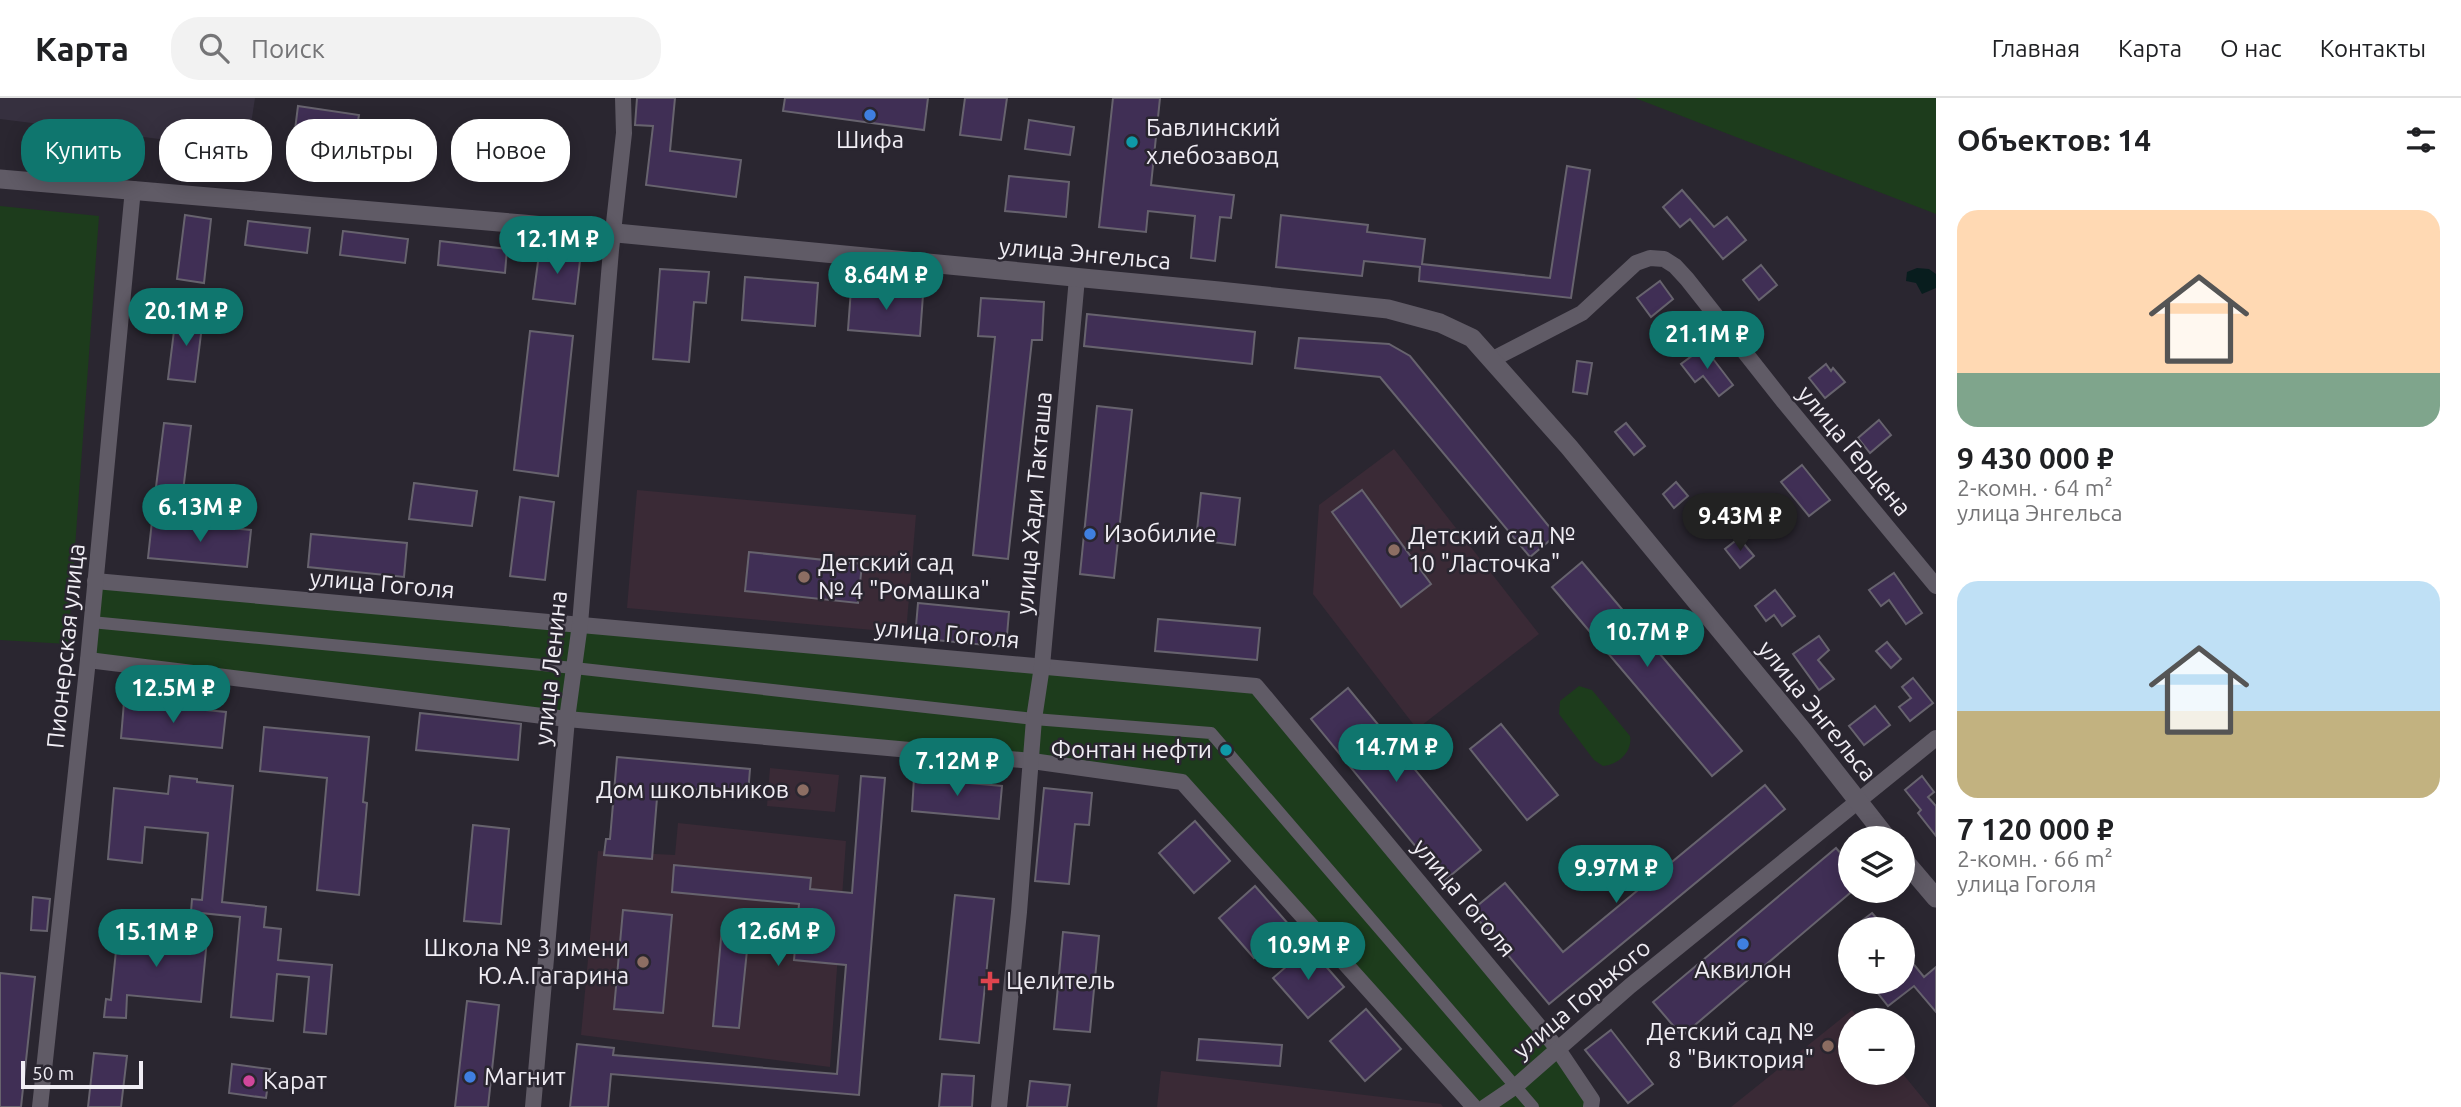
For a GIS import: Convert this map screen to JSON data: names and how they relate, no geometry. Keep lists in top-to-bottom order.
{
  "streets": {
    "street": [
      "улица Энгельса",
      "улица Герцена",
      "улица Хади Такташа",
      "улица Гоголя",
      "Пионерская улица",
      "улица Ленина",
      "улица Горького"
    ]
  },
  "crossings": [
    ["улица Энгельса", "улица Герцена"],
    ["улица Энгельса", "улица Хади Такташа"],
    ["улица Энгельса", "Пионерская улица"],
    ["улица Энгельса", "улица Ленина"],
    ["улица Энгельса", "улица Горького"],
    ["улица Хади Такташа", "улица Гоголя"],
    ["улица Гоголя", "Пионерская улица"],
    ["улица Гоголя", "улица Ленина"],
    ["улица Гоголя", "улица Горького"]
  ],
  "places": {
    "other": [
      "Шифа",
      "Бавлинский хлебозавод",
      "Изобилие",
      "Детский сад № 10 \"Ласточка\"",
      "Детский сад № 4 \"Ромашка\"",
      "Фонтан нефти",
      "Дом школьников",
      "Аквилон",
      "Школа № 3 имени Ю.А.Гагарина",
      "Детский сад № 8 \"Виктория\"",
      "Магнит",
      "Карат"
    ],
    "health": ["Целитель"]
  },
  "scale_bar": "50 m",
  "page": {
    "header": "Карта",
    "search": "Поиск",
    "nav": [
      "Главная",
      "Карта",
      "О нас",
      "Контакты"
    ],
    "heading": "Объектов: 14",
    "chip": [
      "Купить",
      "Снять",
      "Фильтры",
      "Новое"
    ],
    "list": [
      {
        "name": "9 430 000 ₽",
        "note": "2-комн. · 64 m² · улица Энгельса"
      },
      {
        "name": "7 120 000 ₽",
        "note": "2-комн. · 66 m² · улица Гоголя"
      }
    ],
    "price": [
      "12.1M ₽",
      "8.64M ₽",
      "20.1M ₽",
      "21.1M ₽",
      "6.13M ₽",
      "9.43M ₽",
      "10.7M ₽",
      "12.5M ₽",
      "14.7M ₽",
      "7.12M ₽",
      "9.97M ₽",
      "12.6M ₽",
      "15.1M ₽",
      "10.9M ₽"
    ],
    "map_buttons": ["+", "−"],
    "scale": "50 m"
  }
}
